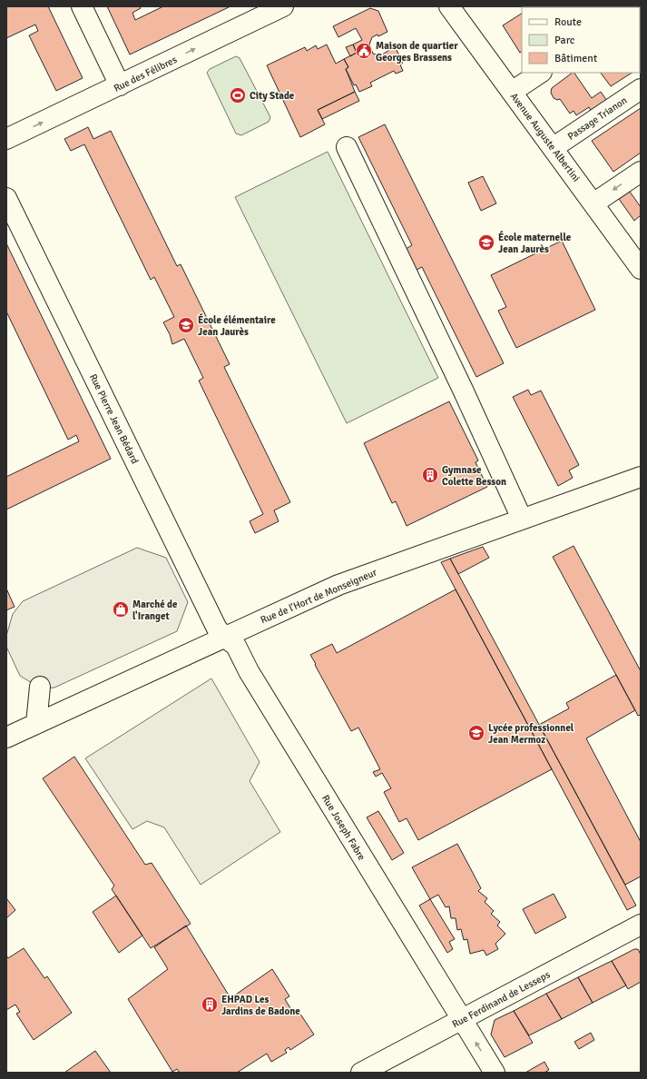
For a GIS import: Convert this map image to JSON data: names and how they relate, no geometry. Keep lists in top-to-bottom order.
{
  "streets": {
    "street": [
      "Rue des Félibres",
      "Passage Trianon",
      "Avenue Auguste Albertini",
      "Rue Pierre Jean Bédard",
      "Rue de l'Hort de Monseigneur",
      "Rue Joseph Fabre",
      "Rue Ferdinand de Lesseps"
    ]
  },
  "crossings": [
    ["Passage Trianon", "Avenue Auguste Albertini"],
    ["Rue Pierre Jean Bédard", "Rue de l'Hort de Monseigneur"],
    ["Rue Pierre Jean Bédard", "Rue Joseph Fabre"],
    ["Rue de l'Hort de Monseigneur", "Rue Joseph Fabre"],
    ["Rue Joseph Fabre", "Rue Ferdinand de Lesseps"]
  ],
  "one_way": ["Rue des Félibres"],
  "places": {
    "public building": ["Maison de quartier Georges Brassens"],
    "sports": ["City Stade"],
    "school or university": ["École maternelle Jean Jaurès", "École élémentaire Jean Jaurès", "Lycée professionnel Jean Mermoz"],
    "building": ["Gymnase Colette Besson", "EHPAD Les Jardins de Badone"],
    "shop": ["Marché de l'Iranget"]
  },
  "legend": ["Route", "Parc", "Bâtiment"]
}
